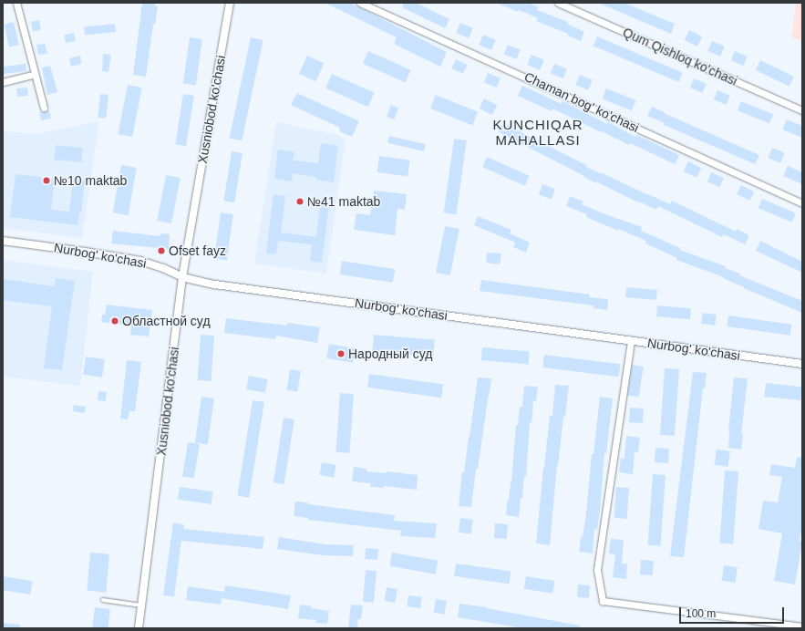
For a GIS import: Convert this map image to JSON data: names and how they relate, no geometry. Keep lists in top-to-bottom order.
{
  "streets": {
    "street": [
      "Qum Qishloq ko'chasi",
      "Chaman bog' ko'chasi",
      "Xusniobod ko'chasi",
      "Nurbog' ko'chasi"
    ]
  },
  "crossings": [
    ["Xusniobod ko'chasi", "Nurbog' ko'chasi"]
  ],
  "districts": ["KUNCHIQAR MAHALLASI"],
  "places": [
    "№10 maktab",
    "№41 maktab",
    "Ofset fayz",
    "Областной суд",
    "Народный суд"
  ],
  "scale_bar": "100 m"
}
